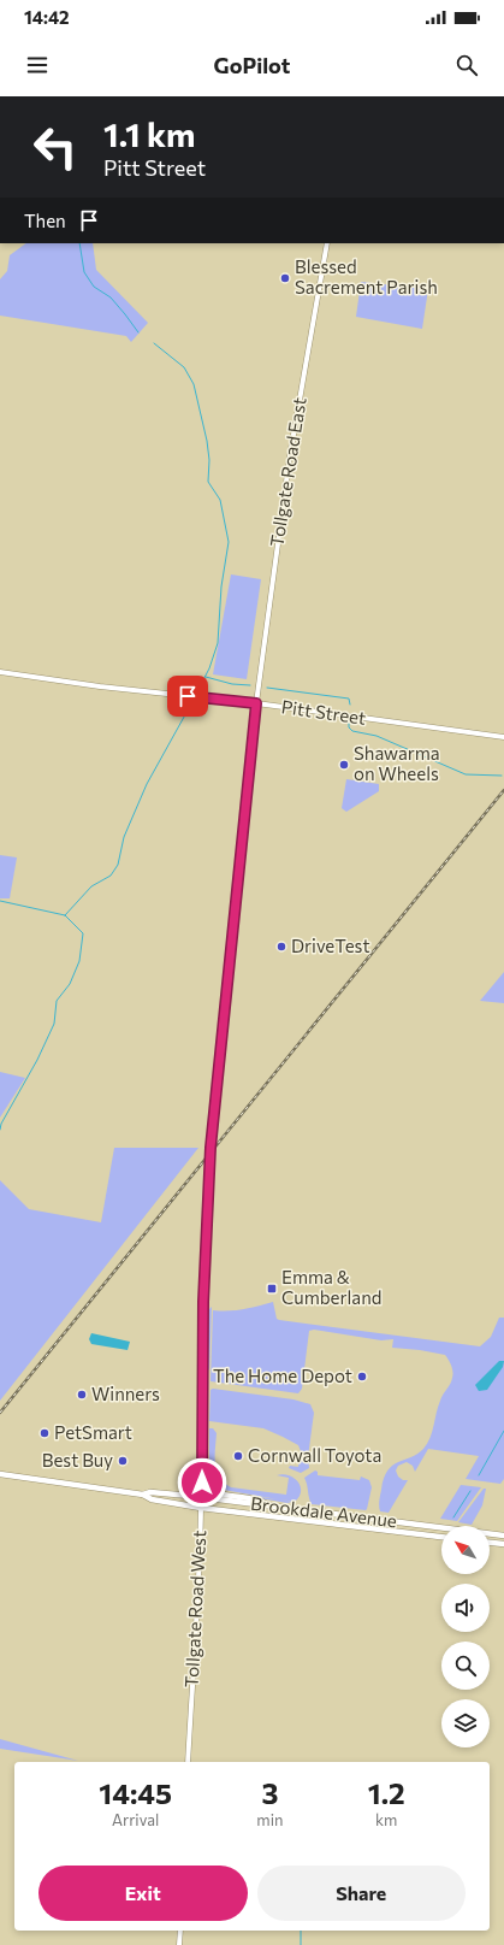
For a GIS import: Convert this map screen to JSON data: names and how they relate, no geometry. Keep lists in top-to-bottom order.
{
  "streets": {
    "main road": ["Brookdale Avenue"],
    "street": ["Tollgate Road East", "Pitt Street", "Tollgate Road West"]
  },
  "crossings": [
    ["Tollgate Road East", "Pitt Street"],
    ["Tollgate Road East", "Tollgate Road West"],
    ["Pitt Street", "Tollgate Road West"],
    ["Brookdale Avenue", "Tollgate Road West"]
  ],
  "places": {
    "other": [
      "Blessed Sacrement Parish",
      "Shawarma on Wheels",
      "DriveTest",
      "The Home Depot",
      "Winners",
      "PetSmart",
      "Cornwall Toyota",
      "Best Buy"
    ],
    "transit": ["Emma & Cumberland"]
  },
  "north": "top left",
  "page": {
    "status": "14:42",
    "header": "GoPilot",
    "turn": ["1.1 km", "Pitt Street"],
    "then": "Then",
    "eta": [
      "14:45",
      "Arrival",
      "3",
      "min",
      "1.2",
      "km"
    ],
    "buttons": ["Exit", "Share"]
  }
}
